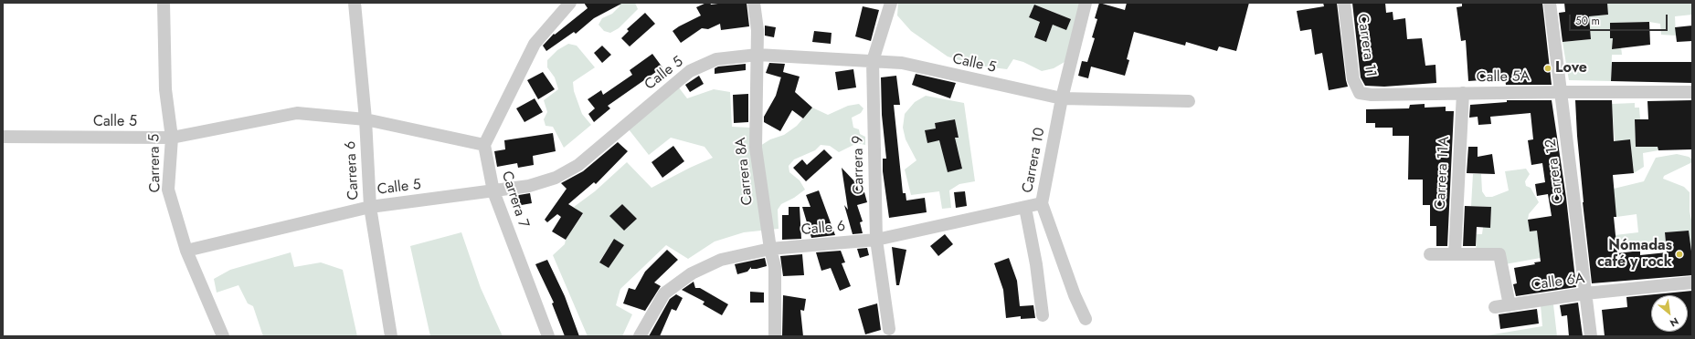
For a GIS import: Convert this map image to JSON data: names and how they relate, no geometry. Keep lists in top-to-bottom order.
{
  "streets": {
    "street": [
      "Carrera 11",
      "Calle 5",
      "Calle 5A",
      "Carrera 10",
      "Carrera 5",
      "Carrera 9",
      "Carrera 6",
      "Carrera 8A",
      "Carrera 12",
      "Carrera 11A",
      "Carrera 7",
      "Calle 6",
      "Calle 6A"
    ]
  },
  "crossings": [
    ["Carrera 11", "Calle 5A"],
    ["Calle 5", "Carrera 10"],
    ["Calle 5", "Carrera 5"],
    ["Calle 5", "Carrera 9"],
    ["Calle 5", "Carrera 6"],
    ["Calle 5", "Carrera 8A"],
    ["Calle 5", "Carrera 7"],
    ["Calle 5A", "Carrera 12"],
    ["Calle 5A", "Carrera 11A"],
    ["Carrera 10", "Calle 6"],
    ["Carrera 9", "Calle 6"],
    ["Carrera 8A", "Calle 6"],
    ["Carrera 12", "Calle 6A"]
  ],
  "places": ["Love", "Nómadas café y rock"],
  "scale_bar": "50 m",
  "north": "bottom right"
}
